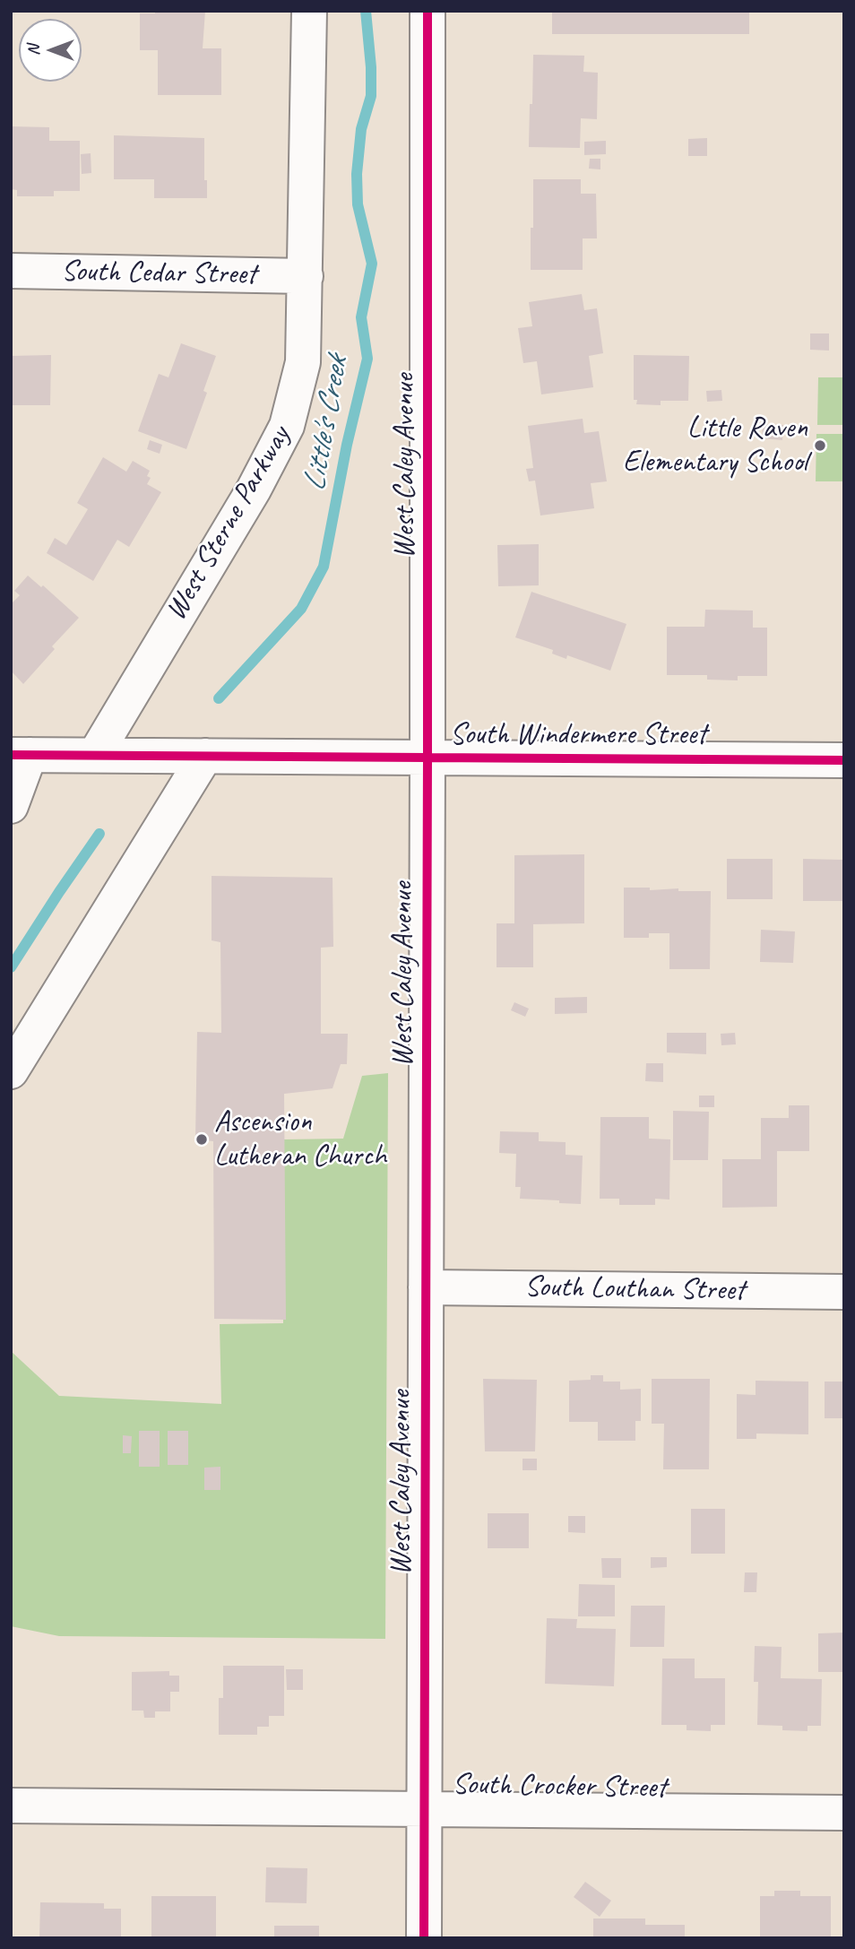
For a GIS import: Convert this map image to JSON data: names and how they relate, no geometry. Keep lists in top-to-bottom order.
{
  "streets": {
    "street": [
      "South Cedar Street",
      "West Caley Avenue",
      "West Sterne Parkway",
      "South Windermere Street",
      "South Louthan Street",
      "South Crocker Street"
    ]
  },
  "crossings": [
    ["South Cedar Street", "West Sterne Parkway"],
    ["West Caley Avenue", "South Windermere Street"],
    ["West Caley Avenue", "South Louthan Street"],
    ["West Caley Avenue", "South Crocker Street"],
    ["West Sterne Parkway", "South Windermere Street"]
  ],
  "water": ["Little's Creek"],
  "places": ["Little Raven Elementary School", "Ascension Lutheran Church"],
  "north": "left"
}
